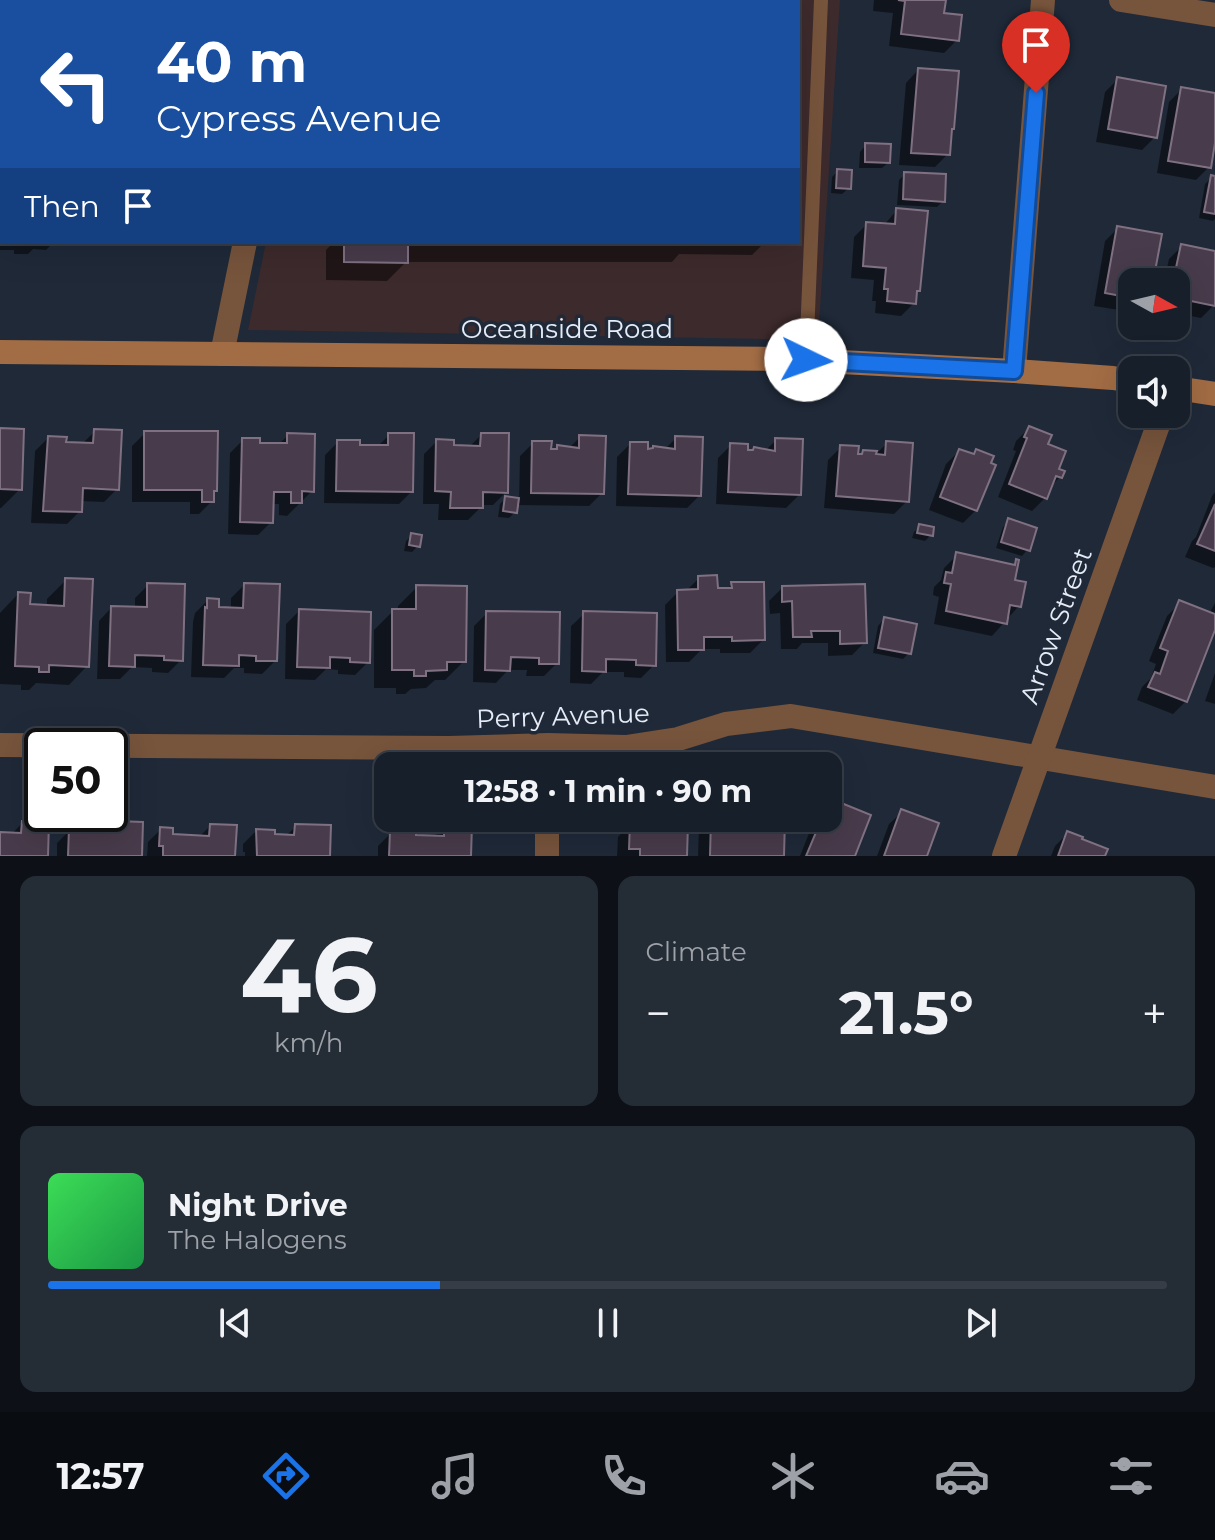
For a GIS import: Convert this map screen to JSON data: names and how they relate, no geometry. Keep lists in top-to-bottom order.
{
  "streets": {
    "main road": ["Oceanside Road"],
    "street": ["Arrow Street", "Perry Avenue"]
  },
  "crossings": [
    ["Arrow Street", "Perry Avenue"]
  ],
  "north": "right",
  "page": {
    "turn": ["40 m", "Cypress Avenue"],
    "then": "Then",
    "limit": "50",
    "trip": "12:58 · 1 min · 90 m",
    "tile": [
      ["46", "km/h"],
      "Climate"
    ],
    "heat": ["−", "21.5°", "+"],
    "song": ["Night Drive", "The Halogens"],
    "tabs": "12:57"
  }
}
